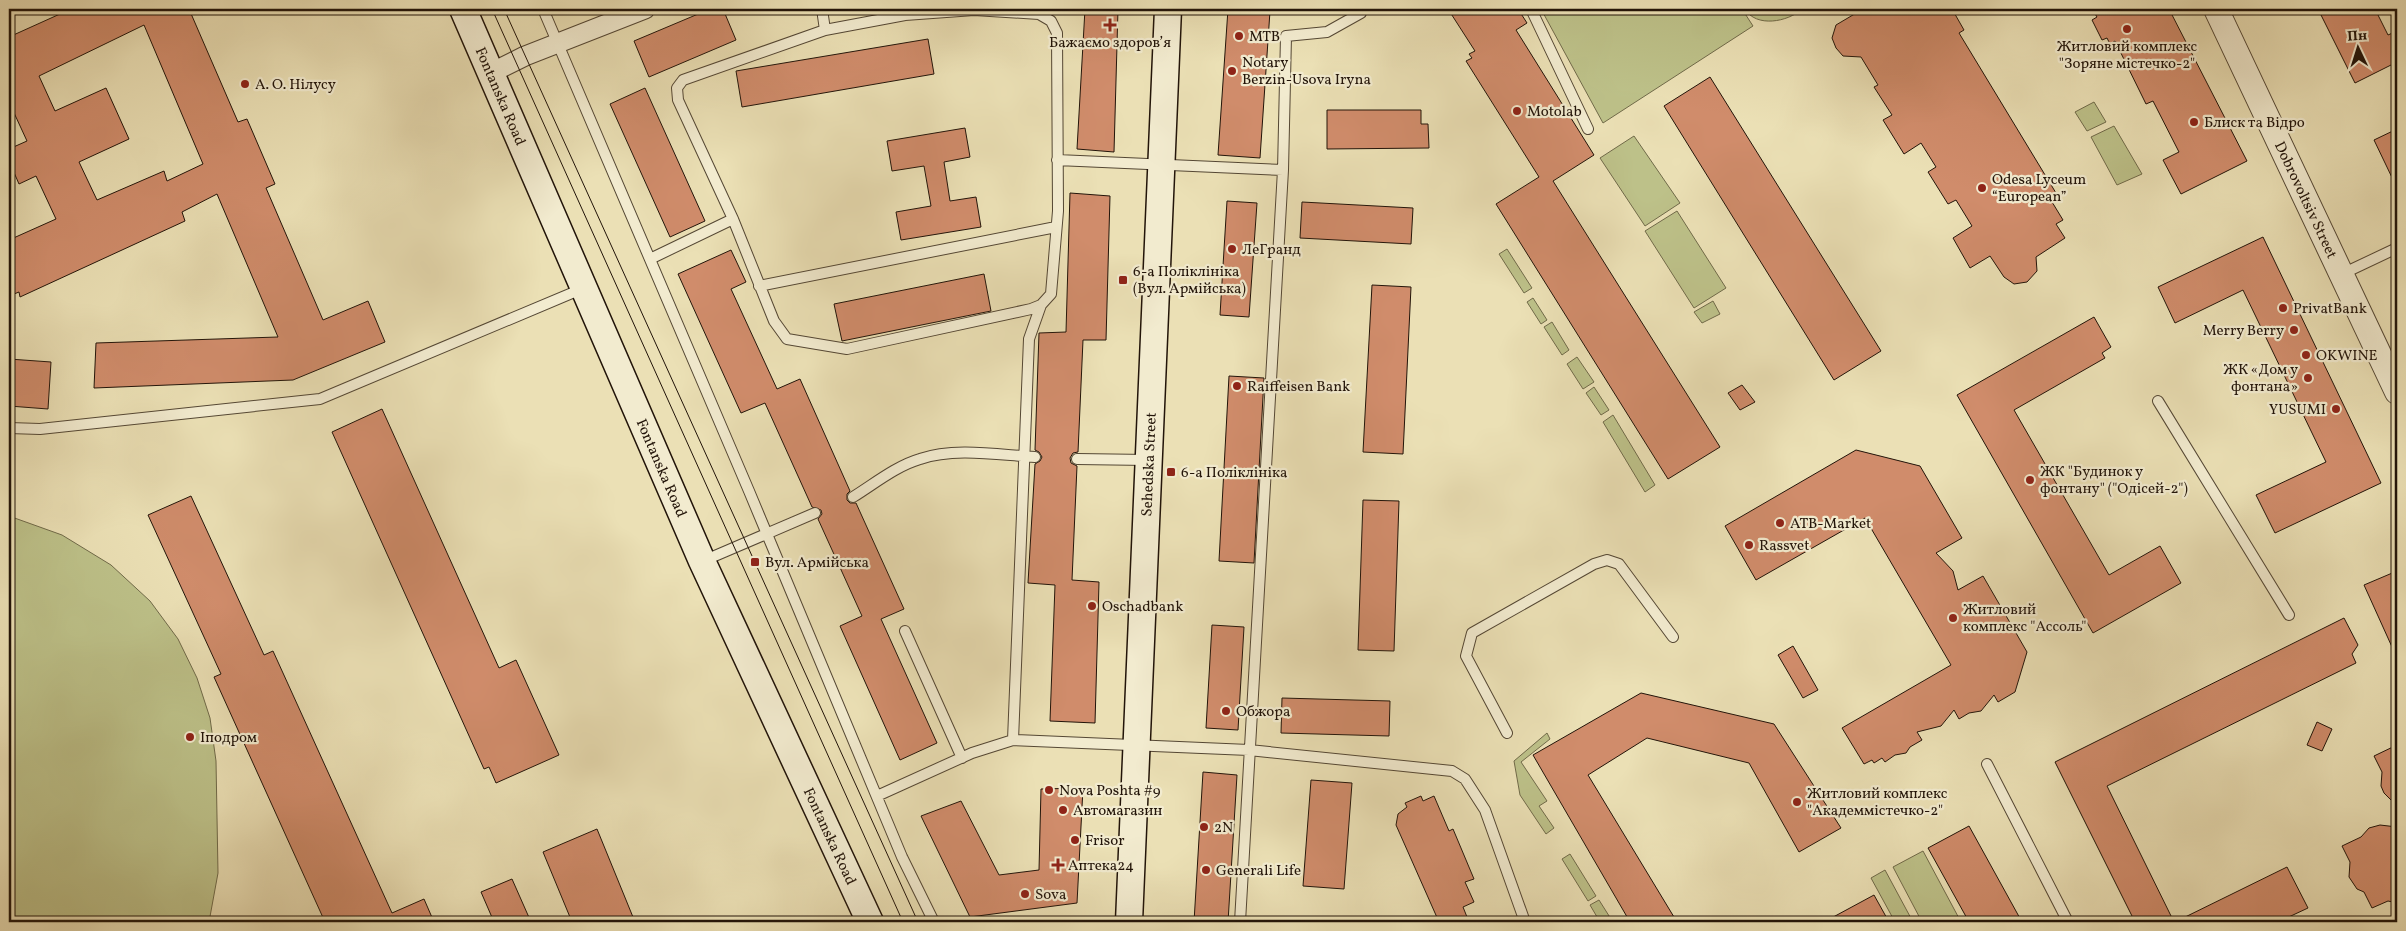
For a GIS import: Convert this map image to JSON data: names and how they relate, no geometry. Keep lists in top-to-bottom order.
{
  "streets": {
    "main road": ["Fontanska Road", "Sehedska Street"],
    "street": ["Dobrovoltsiv Street"]
  },
  "places": {
    "health": ["Бажаємо здоровʼя", "Аптека24"],
    "other": [
      "Житловий комплекс \"Зоряне містечко-2\"",
      "МТВ",
      "Notary Berzin-Usova Iryna",
      "А. О. Нілусу",
      "Motolab",
      "Блиск та Відро",
      "Odesa Lyceum “European”",
      "ЛеГранд",
      "PrivatBank",
      "Merry Berry",
      "OKWINE",
      "ЖК «Дом у фонтана»",
      "Raiffeisen Bank",
      "YUSUMI",
      "ЖК \"Будинок у фонтану\" (\"Одісей-2\")",
      "ATB-Market",
      "Rassvet",
      "Oschadbank",
      "Житловий комплекс \"Ассоль\"",
      "Обжора",
      "Іподром",
      "Nova Poshta #9",
      "Житловий комплекс \"Академмістечко-2\"",
      "Автомагазин",
      "2N",
      "Frisor",
      "Generali Life",
      "Sova"
    ],
    "transit": ["6-а Поліклініка (Вул. Армійська)", "6-а Поліклініка", "Вул. Армійська"]
  },
  "north": "top"
}
